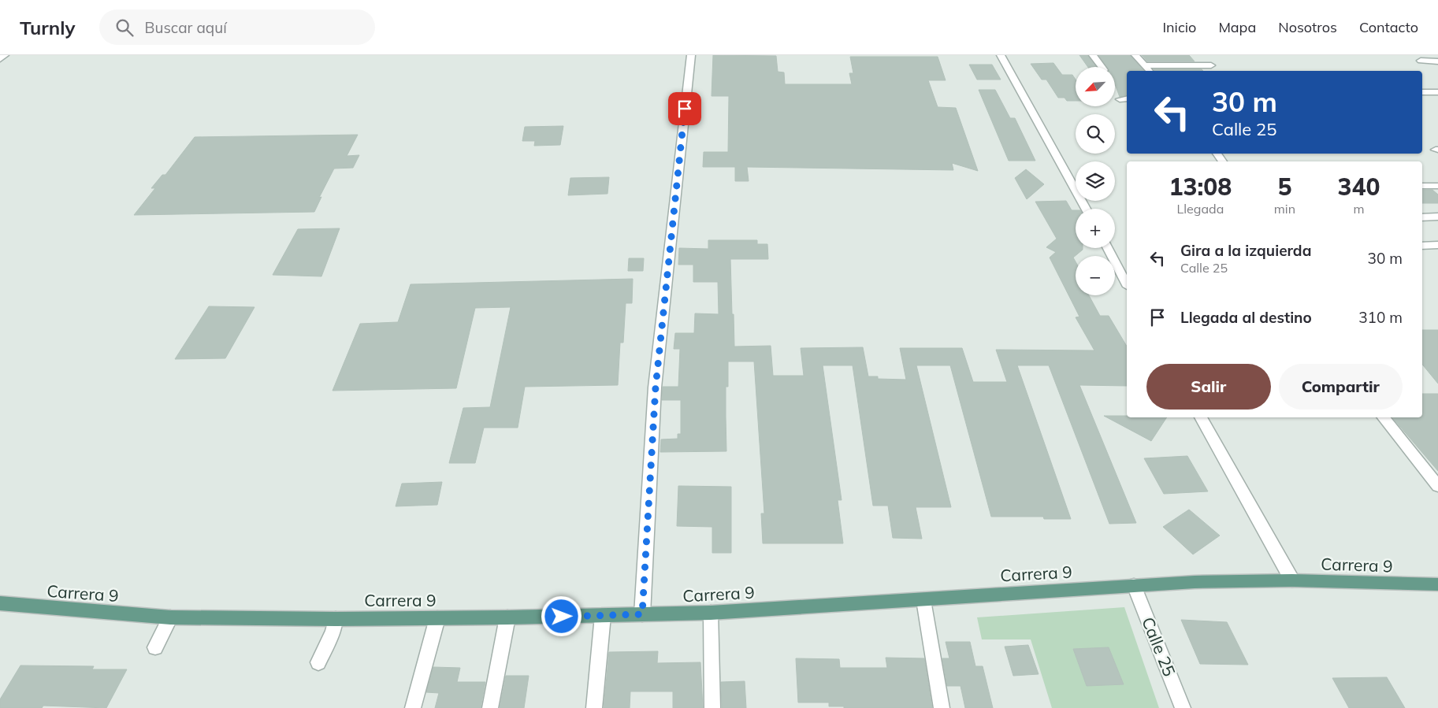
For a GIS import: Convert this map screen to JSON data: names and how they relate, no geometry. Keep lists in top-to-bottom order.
{
  "streets": {
    "main road": ["Carrera 9"],
    "street": ["Calle 25"]
  },
  "crossings": [
    ["Carrera 9", "Calle 25"]
  ],
  "north": "bottom left",
  "page": {
    "header": "Turnly",
    "search": "Buscar aquí",
    "nav": [
      "Inicio",
      "Mapa",
      "Nosotros",
      "Contacto"
    ],
    "map_buttons": ["+", "−"],
    "turn": ["30 m", "Calle 25"],
    "eta": [
      "13:08",
      "Llegada",
      "5",
      "min",
      "340",
      "m"
    ],
    "list": [
      {
        "name": "Gira a la izquierda",
        "note": "Calle 25",
        "value": "30 m"
      },
      {
        "name": "Llegada al destino",
        "value": "310 m"
      }
    ],
    "buttons": ["Salir", "Compartir"]
  }
}
